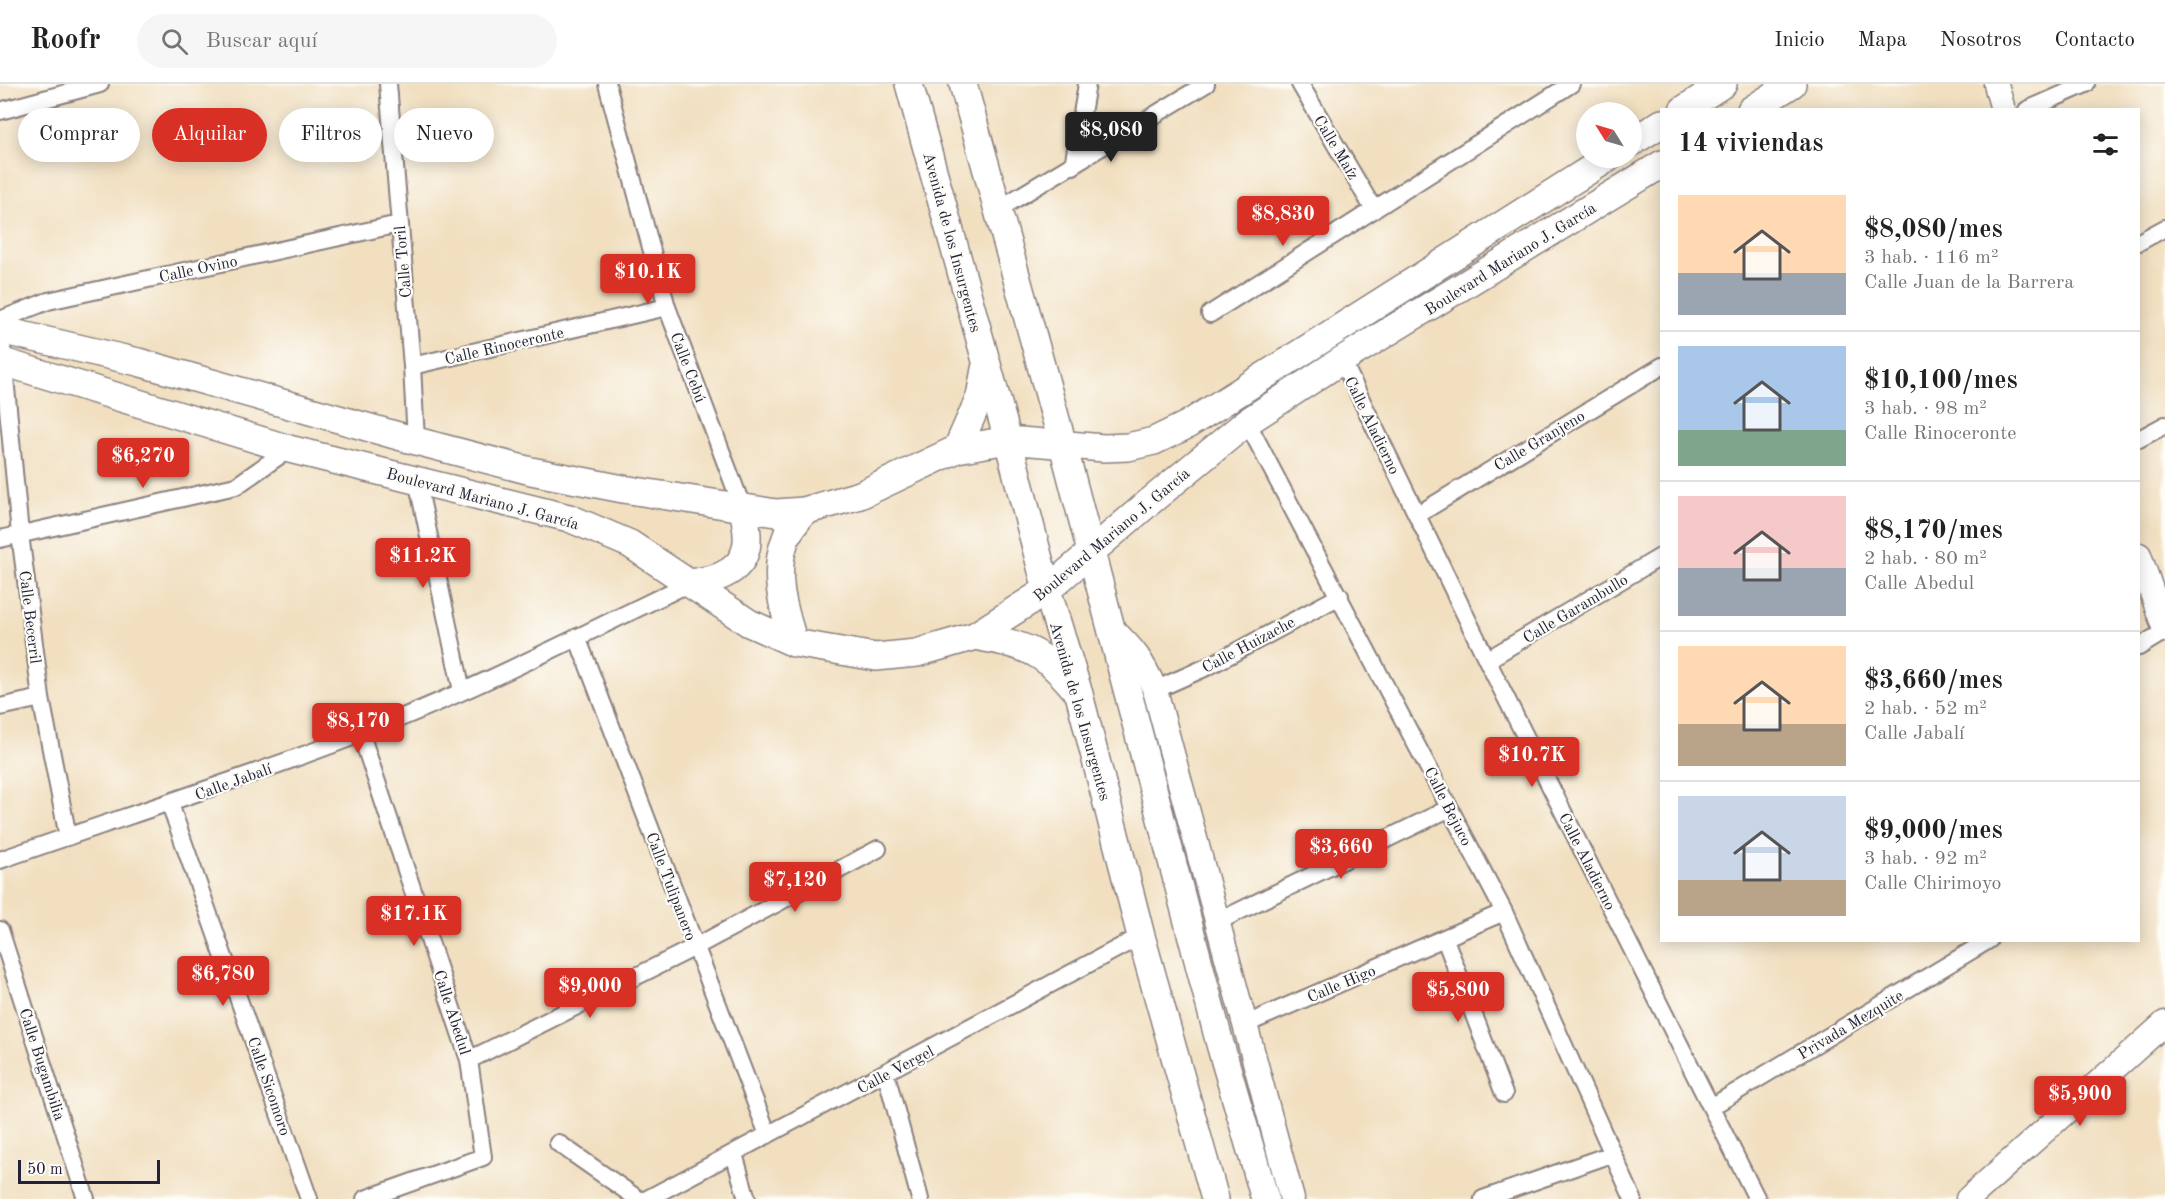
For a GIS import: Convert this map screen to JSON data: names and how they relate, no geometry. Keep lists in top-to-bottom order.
{
  "streets": {
    "main road": ["Avenida de los Insurgentes", "Boulevard Mariano J. García"],
    "street": [
      "Calle Maíz",
      "Calle Toril",
      "Calle Ovino",
      "Calle Rinoceronte",
      "Calle Cebú",
      "Calle Aladierno",
      "Calle Granjeno",
      "Calle Garambullo",
      "Calle Becerril",
      "Calle Huizache",
      "Calle Jabalí",
      "Calle Bejuco",
      "Calle Tulipanero",
      "Calle Higo",
      "Calle Abedul",
      "Privada Mezquite",
      "Calle Bugambilia",
      "Calle Vergel",
      "Calle Sicomoro"
    ]
  },
  "crossings": [
    ["Avenida de los Insurgentes", "Boulevard Mariano J. García"],
    ["Avenida de los Insurgentes", "Calle Vergel"],
    ["Boulevard Mariano J. García", "Calle Toril"],
    ["Boulevard Mariano J. García", "Calle Cebú"],
    ["Boulevard Mariano J. García", "Calle Aladierno"],
    ["Boulevard Mariano J. García", "Calle Becerril"],
    ["Boulevard Mariano J. García", "Calle Jabalí"],
    ["Boulevard Mariano J. García", "Calle Bejuco"],
    ["Calle Toril", "Calle Ovino"],
    ["Calle Toril", "Calle Rinoceronte"],
    ["Calle Rinoceronte", "Calle Cebú"],
    ["Calle Aladierno", "Calle Granjeno"],
    ["Calle Aladierno", "Calle Garambullo"],
    ["Calle Aladierno", "Privada Mezquite"],
    ["Calle Becerril", "Calle Jabalí"],
    ["Calle Huizache", "Calle Bejuco"],
    ["Calle Jabalí", "Calle Tulipanero"],
    ["Calle Jabalí", "Calle Abedul"],
    ["Calle Jabalí", "Calle Sicomoro"],
    ["Calle Bejuco", "Calle Higo"],
    ["Calle Tulipanero", "Calle Vergel"]
  ],
  "scale_bar": "50 m",
  "north": "top left",
  "page": {
    "header": "Roofr",
    "search": "Buscar aquí",
    "nav": [
      "Inicio",
      "Mapa",
      "Nosotros",
      "Contacto"
    ],
    "chip": [
      "Comprar",
      "Alquilar",
      "Filtros",
      "Nuevo"
    ],
    "heading": "14 viviendas",
    "price": [
      "$8,080",
      "$8,830",
      "$10.1K",
      "$6,270",
      "$11.2K",
      "$8,170",
      "$10.7K",
      "$3,660",
      "$7,120",
      "$17.1K",
      "$6,780",
      "$9,000",
      "$5,800",
      "$5,900"
    ],
    "list": [
      {
        "name": "$8,080/mes",
        "note": "3 hab. · 116 m² · Calle Juan de la Barrera"
      },
      {
        "name": "$10,100/mes",
        "note": "3 hab. · 98 m² · Calle Rinoceronte"
      },
      {
        "name": "$8,170/mes",
        "note": "2 hab. · 80 m² · Calle Abedul"
      },
      {
        "name": "$3,660/mes",
        "note": "2 hab. · 52 m² · Calle Jabalí"
      },
      {
        "name": "$9,000/mes",
        "note": "3 hab. · 92 m² · Calle Chirimoyo"
      }
    ],
    "scale": "50 m"
  }
}
